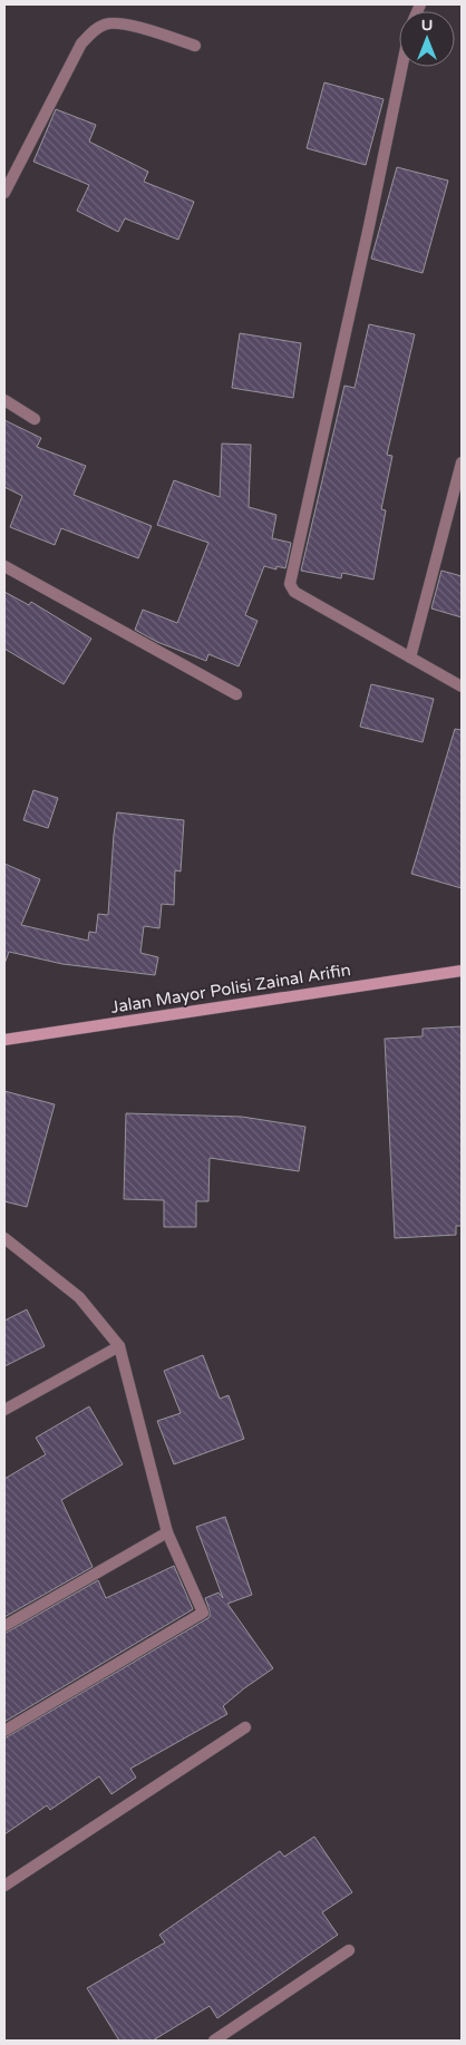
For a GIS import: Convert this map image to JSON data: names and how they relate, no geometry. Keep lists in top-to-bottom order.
{
  "streets": {
    "main road": ["Jalan Mayor Polisi Zainal Arifin"]
  },
  "north": "top"
}
